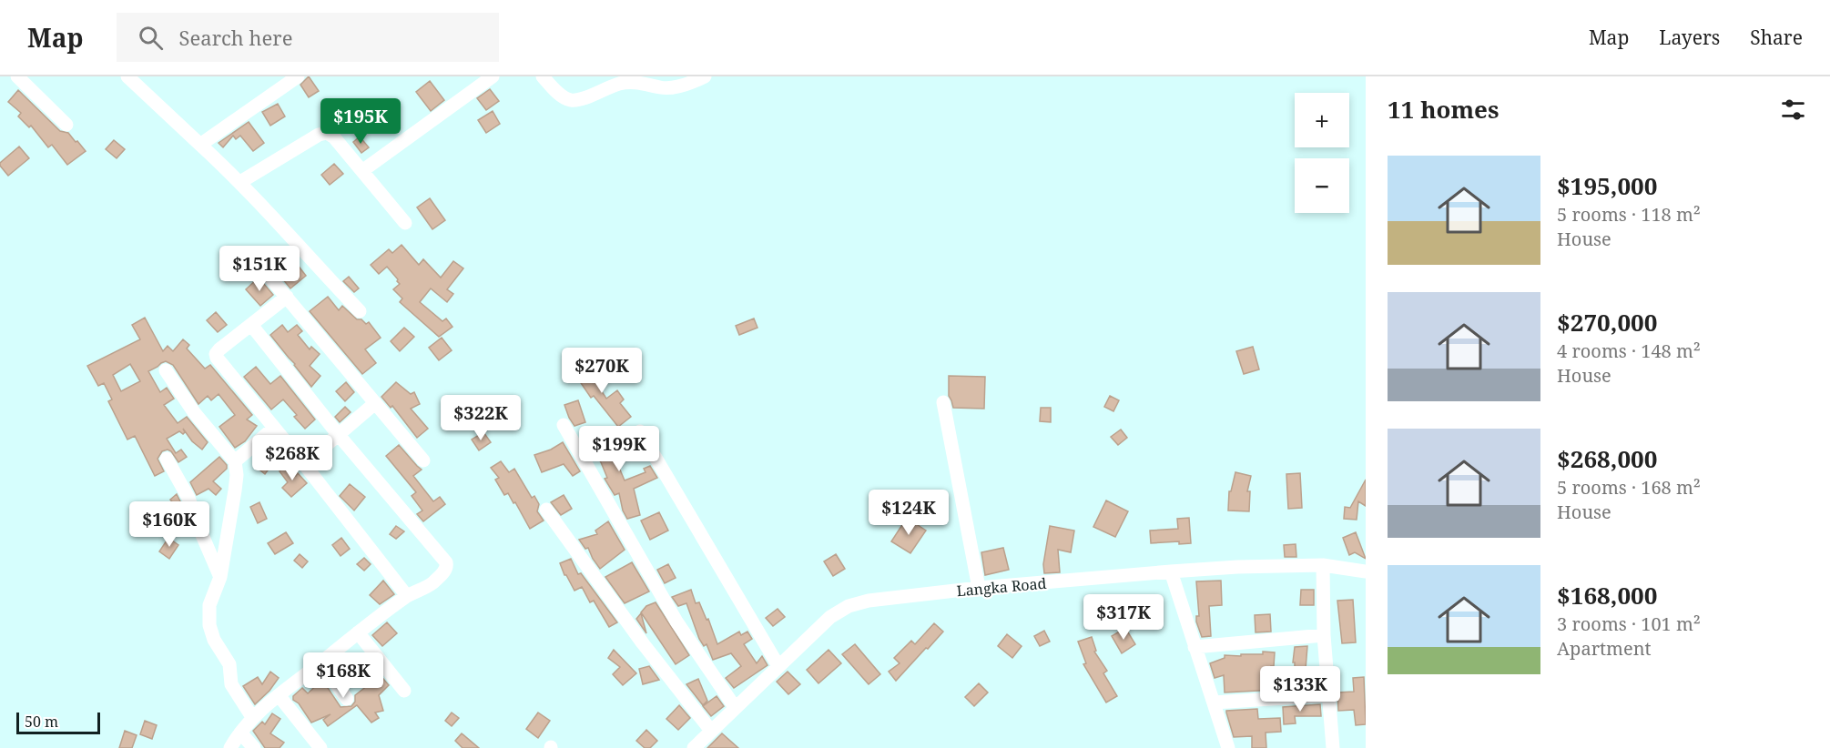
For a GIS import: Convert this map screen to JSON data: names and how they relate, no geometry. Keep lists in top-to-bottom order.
{
  "streets": {
    "street": ["Langka Road"]
  },
  "scale_bar": "50 m",
  "page": {
    "header": "Map",
    "search": "Search here",
    "nav": ["Map", "Layers", "Share"],
    "heading": "11 homes",
    "map_buttons": ["+", "−"],
    "price": [
      "$195K",
      "$151K",
      "$270K",
      "$322K",
      "$199K",
      "$268K",
      "$124K",
      "$160K",
      "$317K",
      "$168K",
      "$133K"
    ],
    "list": [
      {
        "name": "$195,000",
        "note": "5 rooms · 118 m² · House"
      },
      {
        "name": "$270,000",
        "note": "4 rooms · 148 m² · House"
      },
      {
        "name": "$268,000",
        "note": "5 rooms · 168 m² · House"
      },
      {
        "name": "$168,000",
        "note": "3 rooms · 101 m² · Apartment"
      }
    ],
    "scale": "50 m"
  }
}
